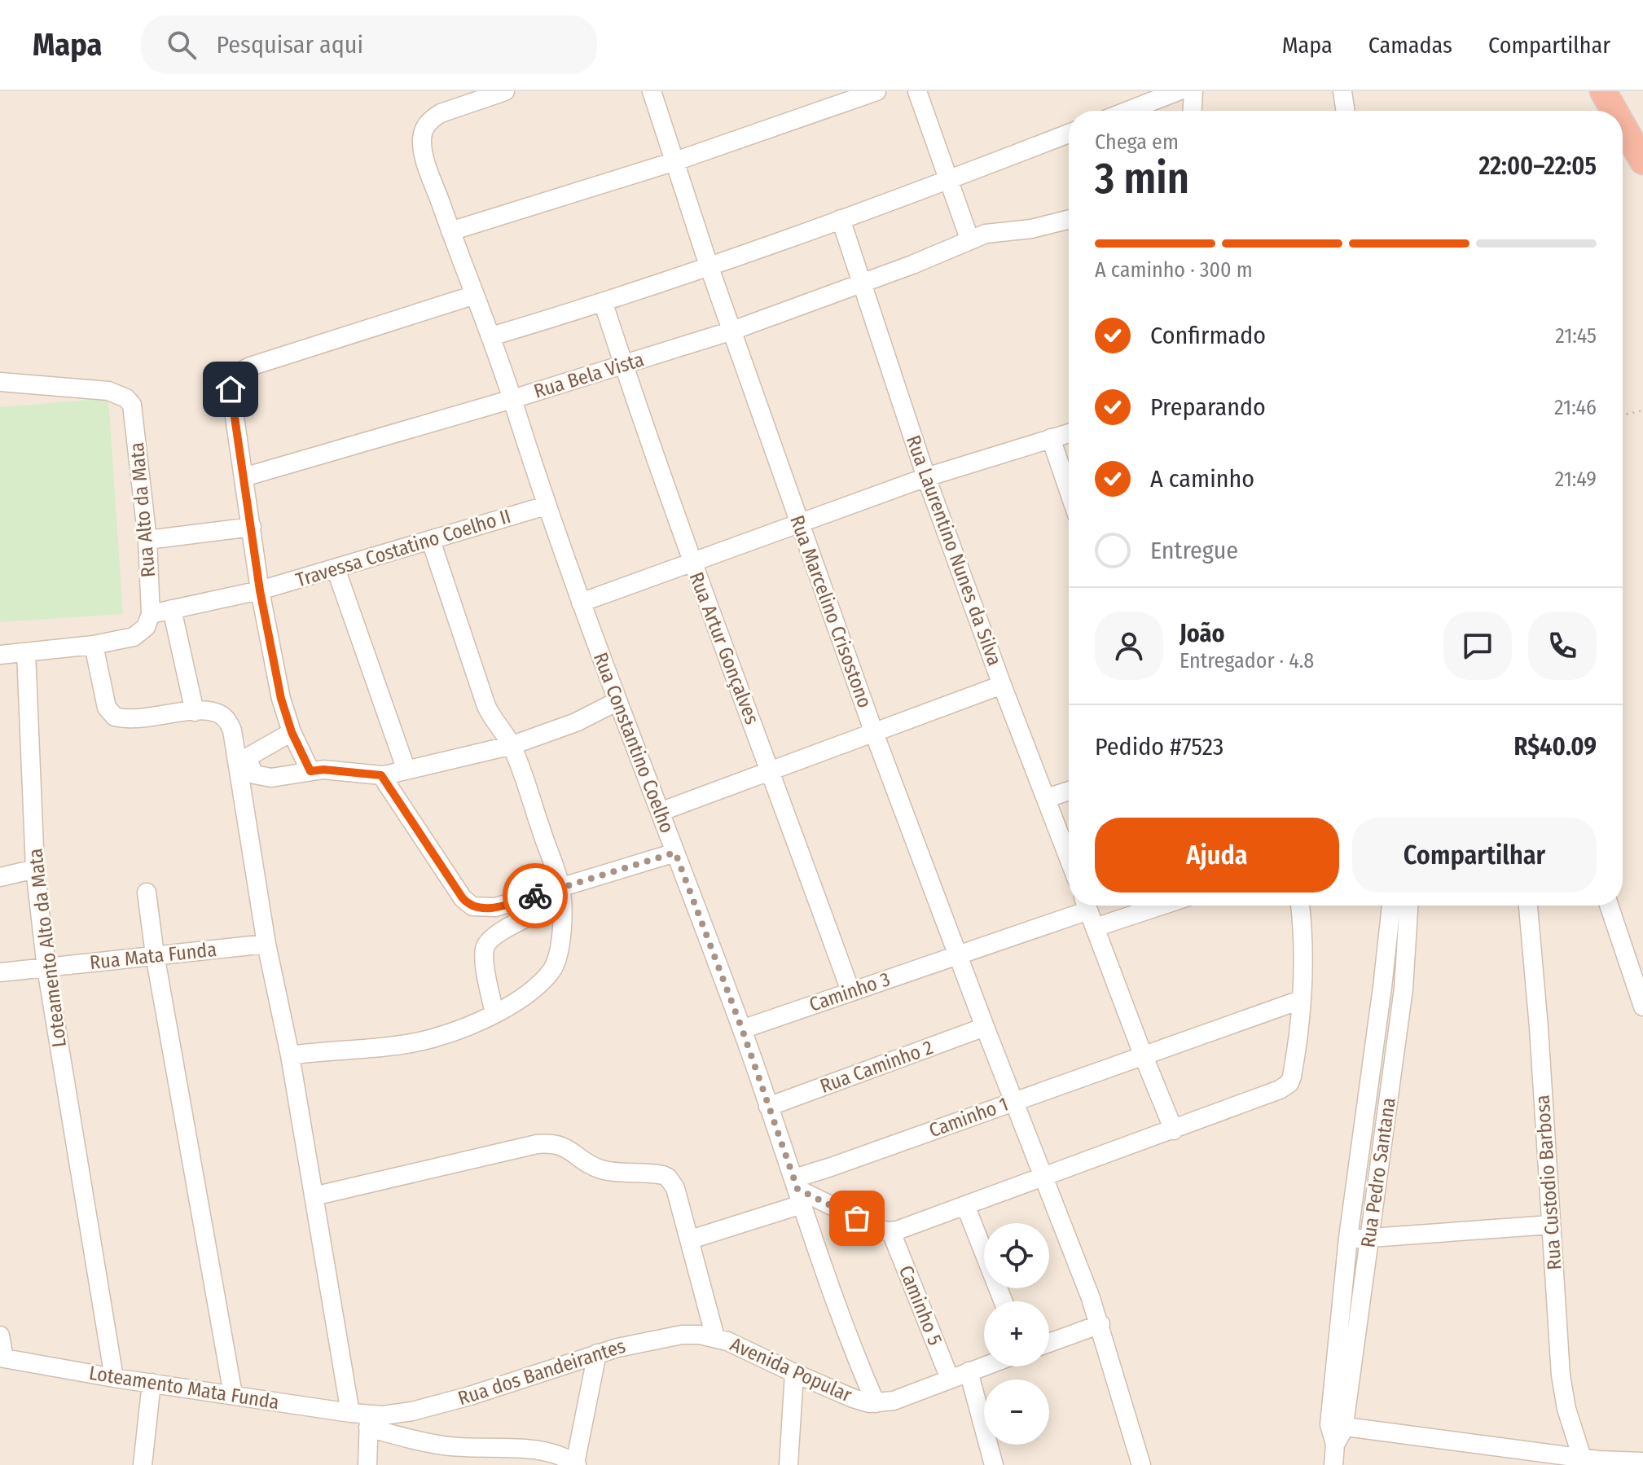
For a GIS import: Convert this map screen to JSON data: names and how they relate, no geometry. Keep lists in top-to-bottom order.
{
  "streets": {
    "street": [
      "Rua Bela Vista",
      "Rua Alto da Mata",
      "Travessa Costatino Coelho II",
      "Rua Laurentino Nunes da Silva",
      "Rua Marcelino Crisostono",
      "Rua Artur Gonçalves",
      "Rua Constantino Coelho",
      "Loteamento Alto da Mata",
      "Rua Mata Funda",
      "Caminho 3",
      "Rua Caminho 2",
      "Caminho 1",
      "Rua Pedro Santana",
      "Rua Custodio Barbosa",
      "Caminho 5",
      "Avenida Popular",
      "Rua dos Bandeirantes",
      "Loteamento Mata Funda"
    ]
  },
  "crossings": [
    ["Rua Bela Vista", "Rua Laurentino Nunes da Silva"],
    ["Rua Bela Vista", "Rua Marcelino Crisostono"],
    ["Rua Bela Vista", "Rua Artur Gonçalves"],
    ["Rua Bela Vista", "Rua Constantino Coelho"],
    ["Rua Alto da Mata", "Travessa Costatino Coelho II"],
    ["Travessa Costatino Coelho II", "Rua Constantino Coelho"],
    ["Rua Marcelino Crisostono", "Caminho 3"],
    ["Rua Marcelino Crisostono", "Rua Caminho 2"],
    ["Rua Marcelino Crisostono", "Caminho 1"],
    ["Rua Artur Gonçalves", "Caminho 3"],
    ["Rua Constantino Coelho", "Caminho 3"],
    ["Rua Constantino Coelho", "Rua Caminho 2"],
    ["Rua Constantino Coelho", "Caminho 1"],
    ["Rua Constantino Coelho", "Avenida Popular"],
    ["Loteamento Alto da Mata", "Rua Mata Funda"],
    ["Loteamento Alto da Mata", "Loteamento Mata Funda"],
    ["Caminho 5", "Avenida Popular"],
    ["Avenida Popular", "Rua dos Bandeirantes"],
    ["Rua dos Bandeirantes", "Loteamento Mata Funda"]
  ],
  "page": {
    "header": "Mapa",
    "search": "Pesquisar aqui",
    "nav": ["Mapa", "Camadas", "Compartilhar"],
    "heading": ["3 min", "Chega em", "22:00–22:05"],
    "panel": [
      "João",
      "Entregador · 4.8",
      "Pedido #7523",
      "R$40.09"
    ],
    "bar": "A caminho · 300 m",
    "list": [
      ["Confirmado", "21:45"],
      ["Preparando", "21:46"],
      ["A caminho", "21:49"],
      "Entregue"
    ],
    "buttons": ["Ajuda", "Compartilhar"],
    "map_buttons": ["+", "−"]
  }
}
